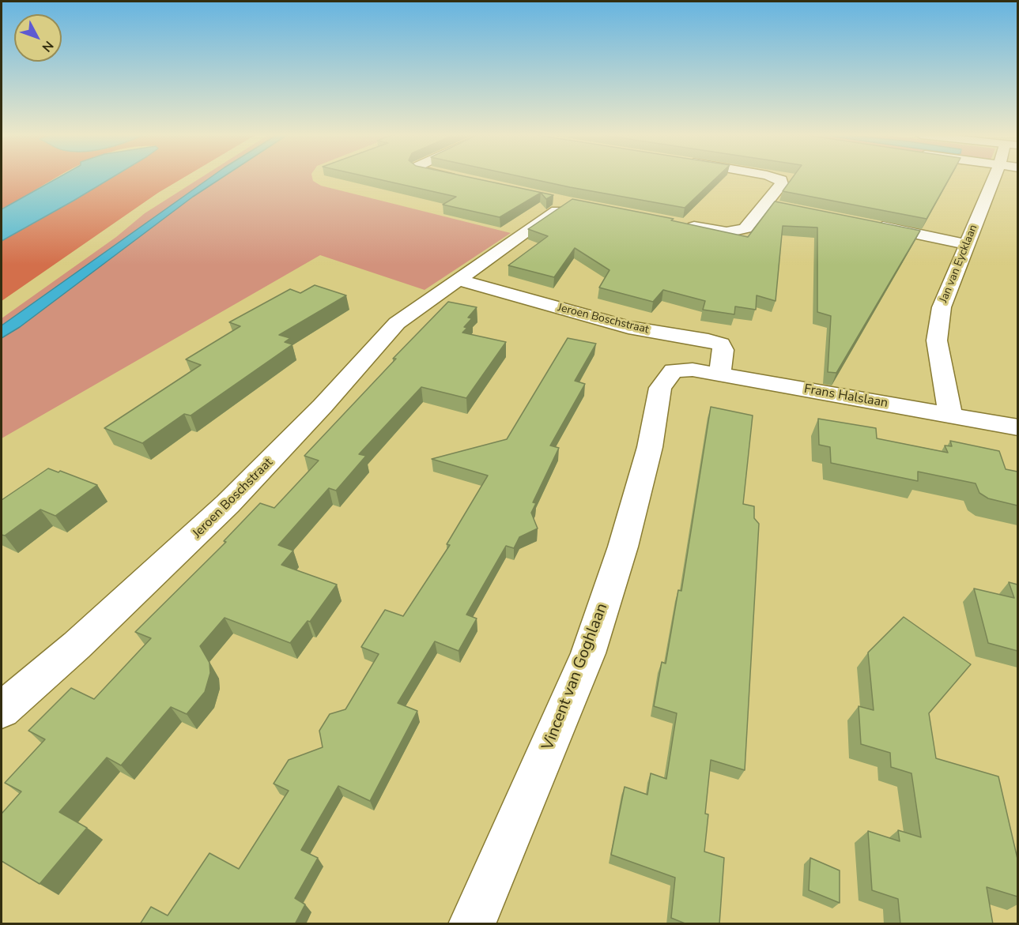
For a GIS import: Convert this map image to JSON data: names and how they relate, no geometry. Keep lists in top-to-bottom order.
{
  "streets": {
    "street": [
      "Jan van Eycklaan",
      "Jeroen Boschstraat",
      "Frans Halslaan",
      "Vincent van Goghlaan"
    ]
  },
  "crossings": [
    ["Jan van Eycklaan", "Frans Halslaan"],
    ["Jeroen Boschstraat", "Frans Halslaan"],
    ["Frans Halslaan", "Vincent van Goghlaan"]
  ],
  "north": "bottom right"
}
